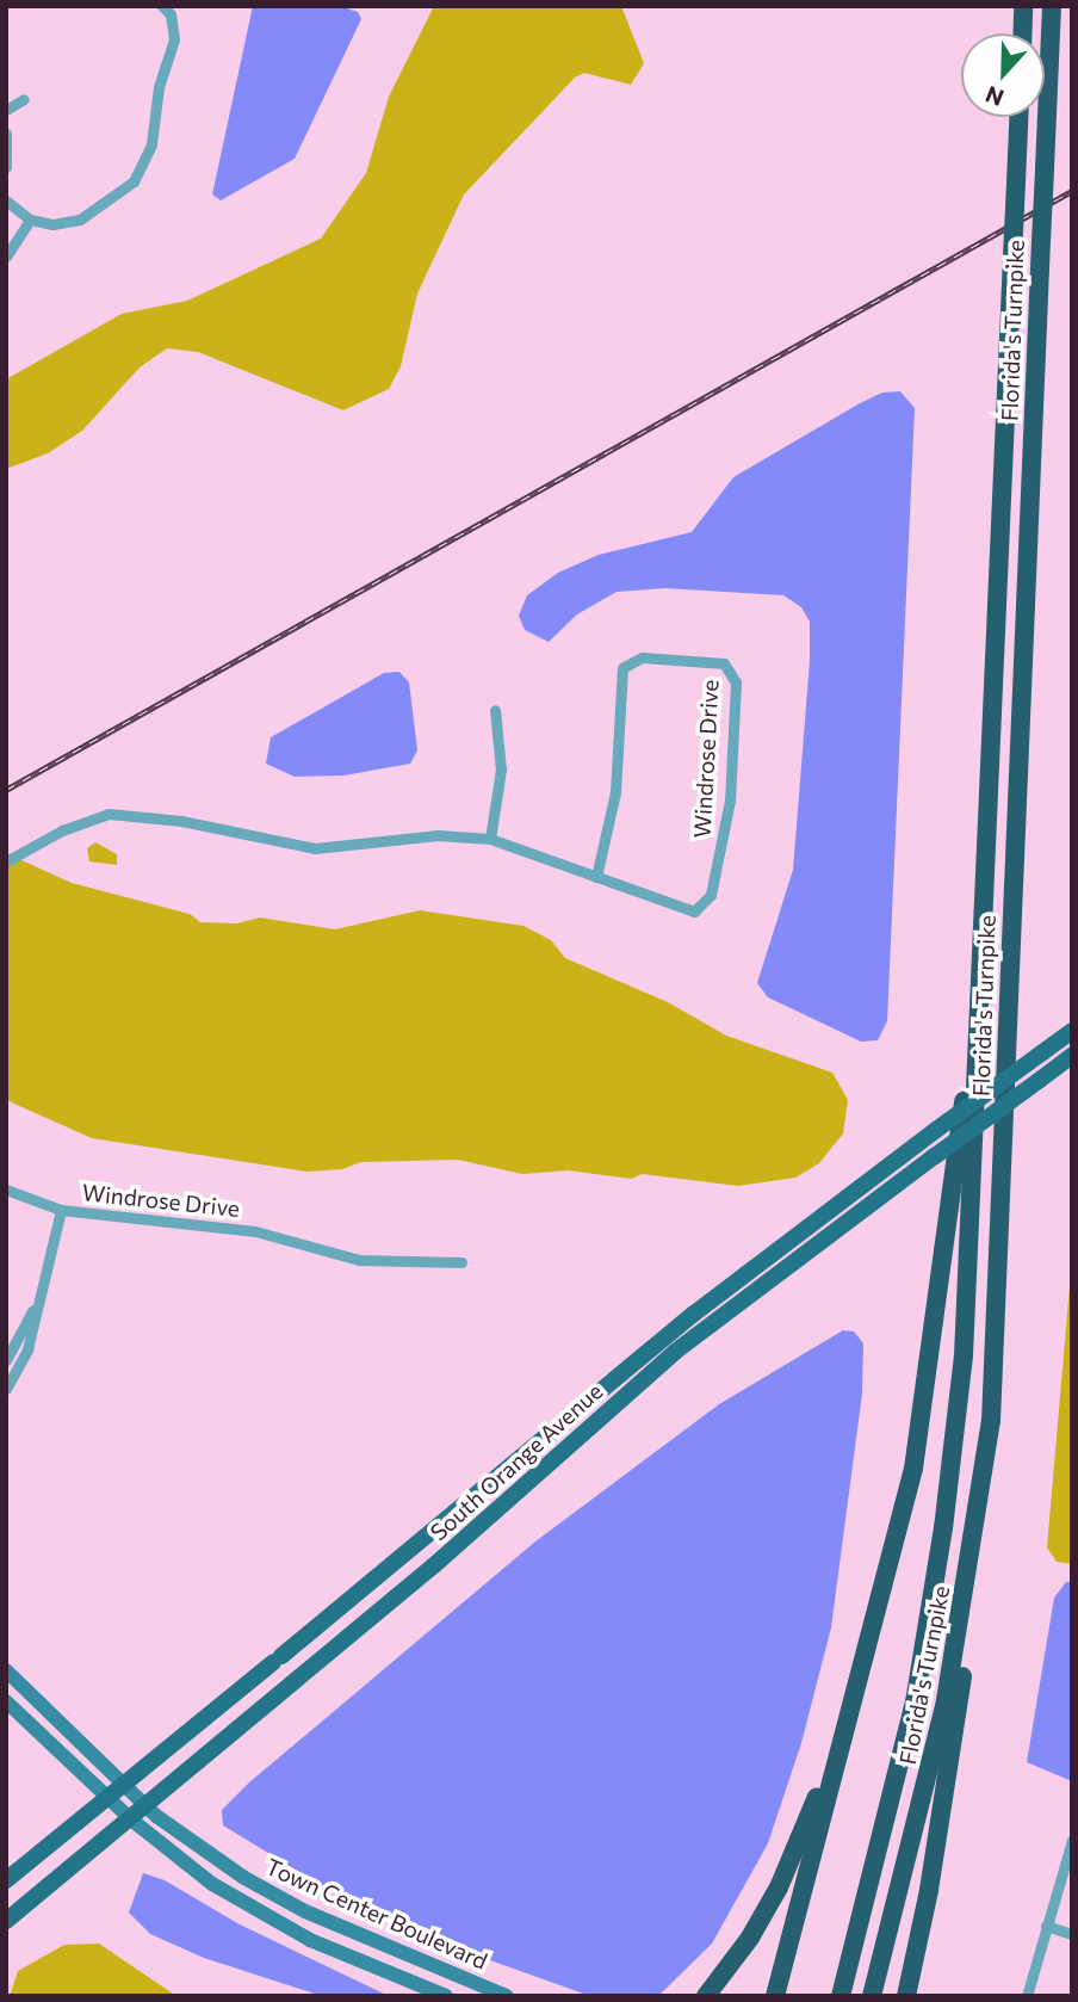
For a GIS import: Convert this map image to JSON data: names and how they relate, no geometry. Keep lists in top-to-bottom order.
{
  "streets": {
    "highway": ["Florida's Turnpike"],
    "main road": ["South Orange Avenue", "Town Center Boulevard"],
    "street": ["Windrose Drive"]
  },
  "crossings": [
    ["South Orange Avenue", "Town Center Boulevard"]
  ],
  "north": "bottom"
}
